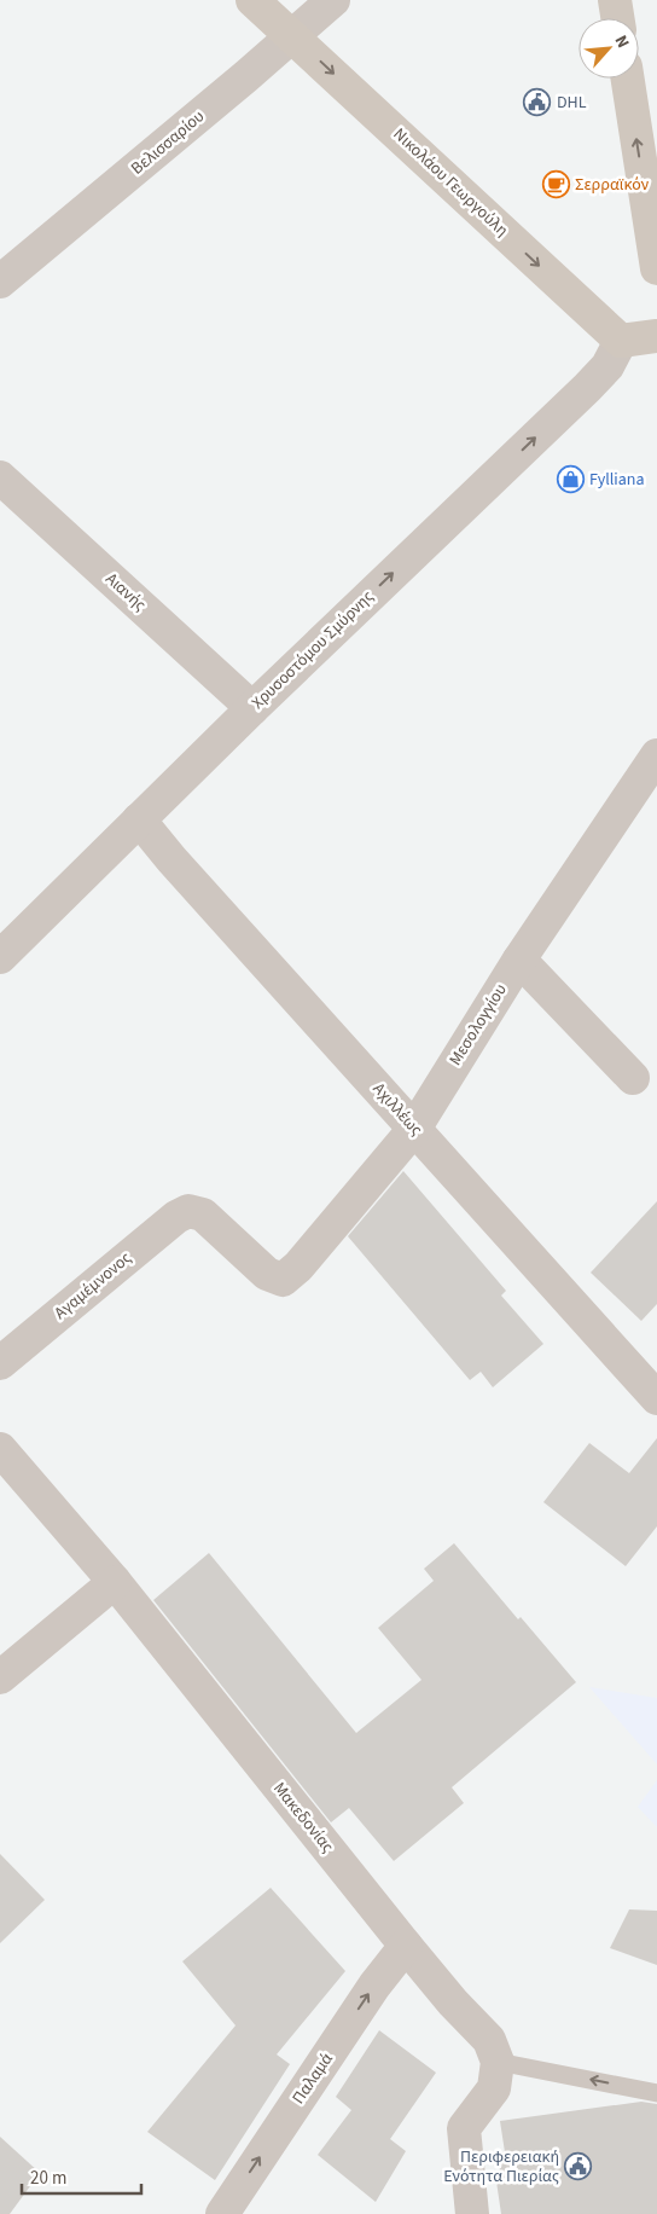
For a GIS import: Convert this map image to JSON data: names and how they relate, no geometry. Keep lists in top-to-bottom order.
{
  "streets": {
    "main road": ["Νικολάου Γεωργούλη"],
    "street": [
      "Βελισσαρίου",
      "Αιανής",
      "Χρυσοστόμου Σμύρνης",
      "Μεσολογγίου",
      "Αχιλλέως",
      "Αγαμέμνονος",
      "Μακεδονίας",
      "Παλαμά"
    ]
  },
  "crossings": [
    ["Βελισσαρίου", "Νικολάου Γεωργούλη"],
    ["Νικολάου Γεωργούλη", "Χρυσοστόμου Σμύρνης"],
    ["Αιανής", "Χρυσοστόμου Σμύρνης"],
    ["Χρυσοστόμου Σμύρνης", "Αχιλλέως"],
    ["Μεσολογγίου", "Αχιλλέως"],
    ["Μεσολογγίου", "Αγαμέμνονος"],
    ["Μακεδονίας", "Παλαμά"]
  ],
  "one_way": ["Νικολάου Γεωργούλη", "Χρυσοστόμου Σμύρνης", "Παλαμά"],
  "places": {
    "public building": ["DHL", "Περιφερειακή Ενότητα Πιερίας"],
    "cafe": ["Σερραϊκόν"],
    "shop": ["Fylliana"]
  },
  "scale_bar": "20 m",
  "north": "top right"
}
